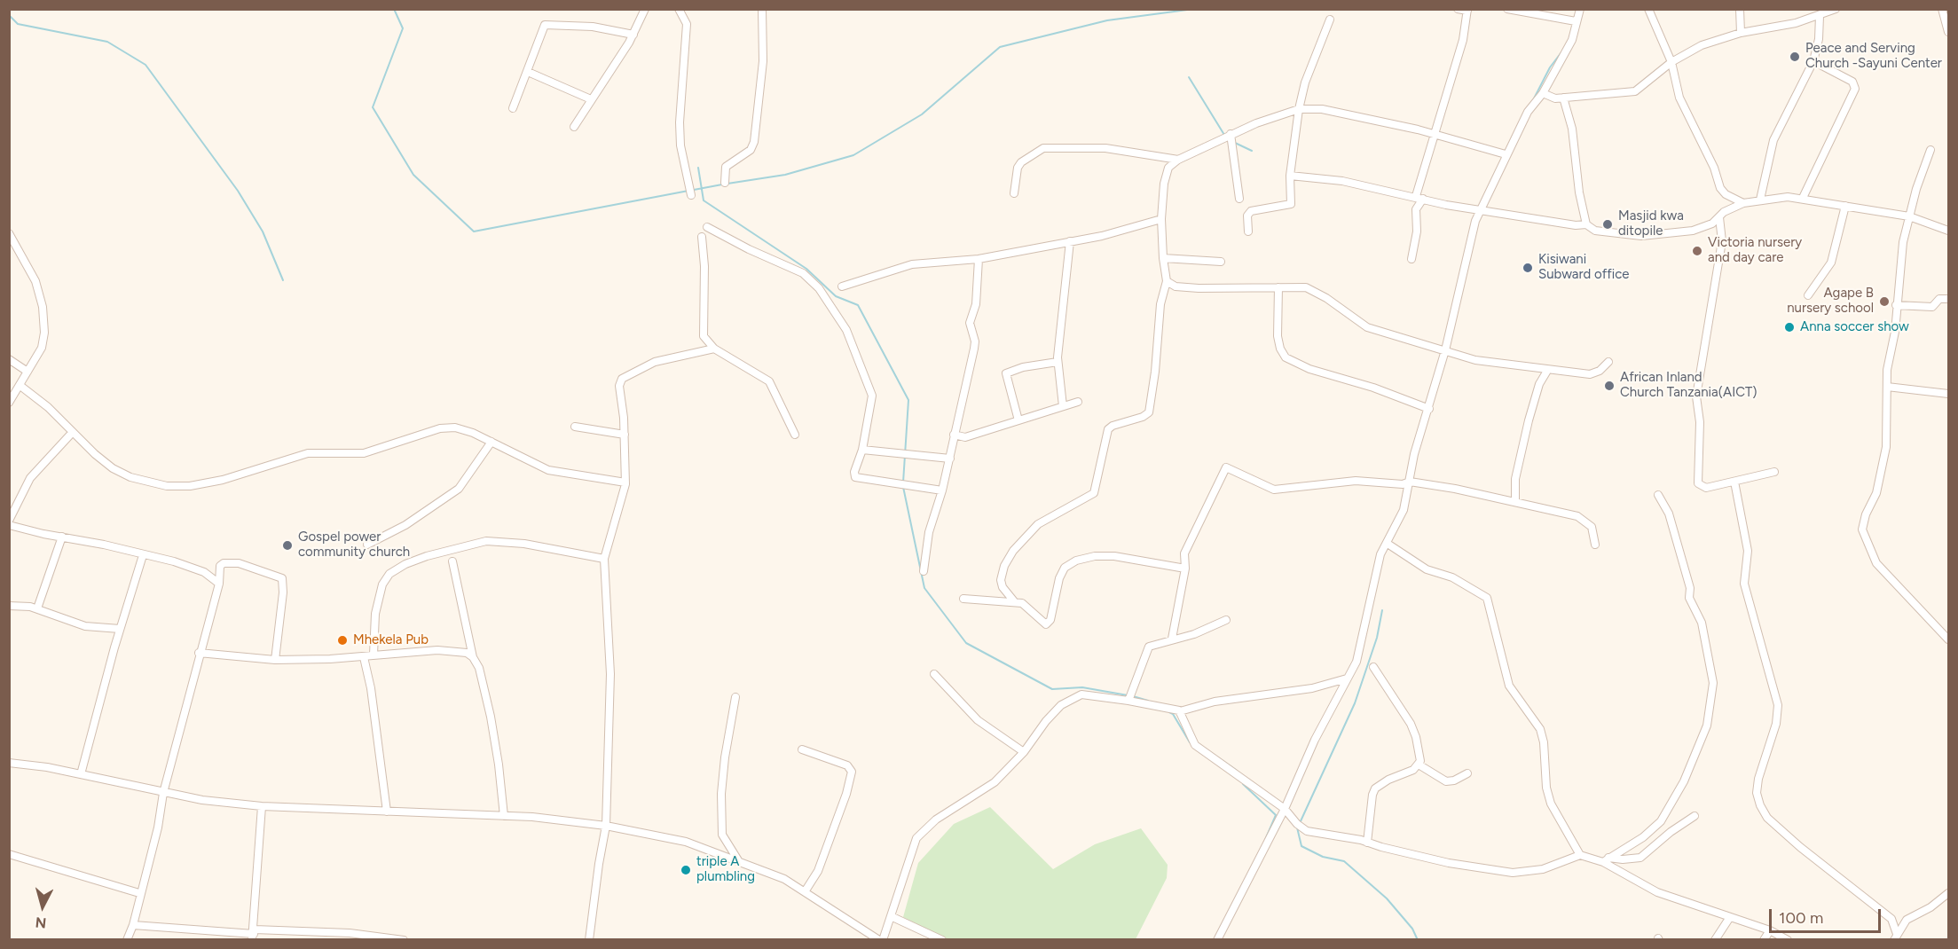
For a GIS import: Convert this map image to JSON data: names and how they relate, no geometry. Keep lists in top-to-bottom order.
{
  "places": [
    "Peace and Serving Church -Sayuni Center",
    "Masjid kwa ditopile",
    "Victoria nursery and day care",
    "Kisiwani Subward office",
    "Agape B nursery school",
    "Anna soccer show",
    "African Inland Church Tanzania(AICT)",
    "Gospel power community church",
    "Mhekela Pub",
    "triple A plumbling"
  ],
  "scale_bar": "100 m",
  "north": "bottom"
}
